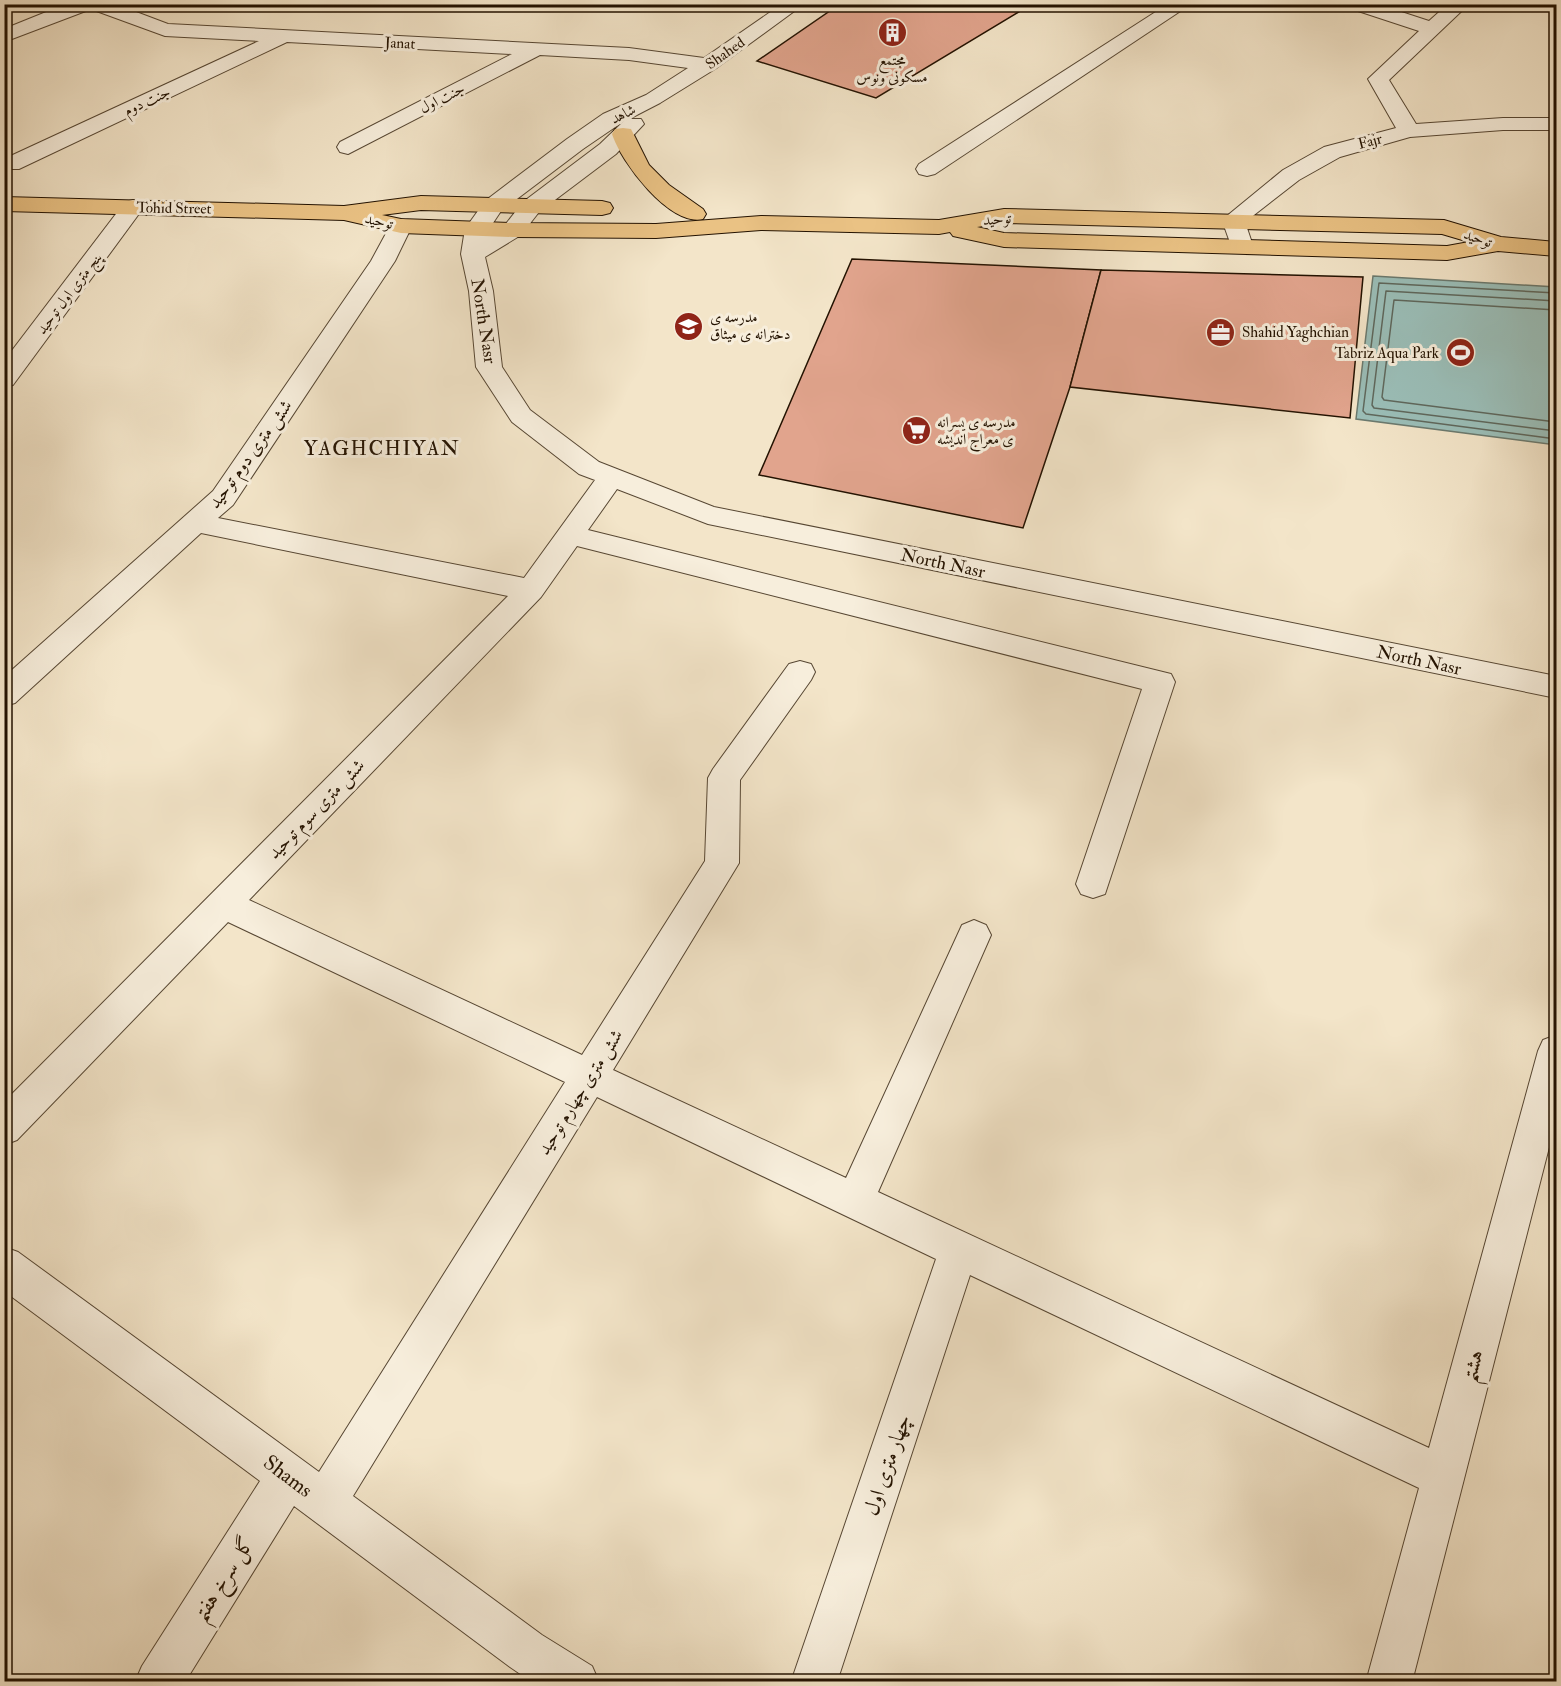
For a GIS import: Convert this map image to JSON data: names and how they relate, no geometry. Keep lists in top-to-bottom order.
{
  "streets": {
    "main road": ["Tohid Street", "توحید"],
    "street": [
      "Janat",
      "Shahed",
      "جنت اول",
      "جنت دوم",
      "شاهد",
      "Fajr",
      "پنج متری اول توحید",
      "North Nasr",
      "شش متری دوم توحید",
      "شش متری سوم توحید",
      "شش متری چهارم توحید",
      "هشتم",
      "چهار متری اول",
      "Shams",
      "گل سرخ هفتم"
    ]
  },
  "crossings": [
    ["Janat", "Shahed"],
    ["Janat", "جنت اول"],
    ["Janat", "جنت دوم"],
    ["Shahed", "شاهد"],
    ["شاهد", "توحید"],
    ["شاهد", "North Nasr"],
    ["Fajr", "توحید"],
    ["Tohid Street", "توحید"],
    ["Tohid Street", "پنج متری اول توحید"],
    ["توحید", "North Nasr"],
    ["توحید", "شش متری دوم توحید"],
    ["North Nasr", "شش متری سوم توحید"],
    ["شش متری چهارم توحید", "Shams"],
    ["Shams", "گل سرخ هفتم"]
  ],
  "districts": ["YAGHCHIYAN"],
  "places": {
    "building": ["مجتمع مسکونی ونوس"],
    "school or university": ["مدرسه ی دخترانه ی میثاق"],
    "office": ["Shahid Yaghchian"],
    "sports": ["Tabriz Aqua Park"],
    "supermarket": ["مدرسه ی پسرانه ی معراج اندیشه"]
  }
}
